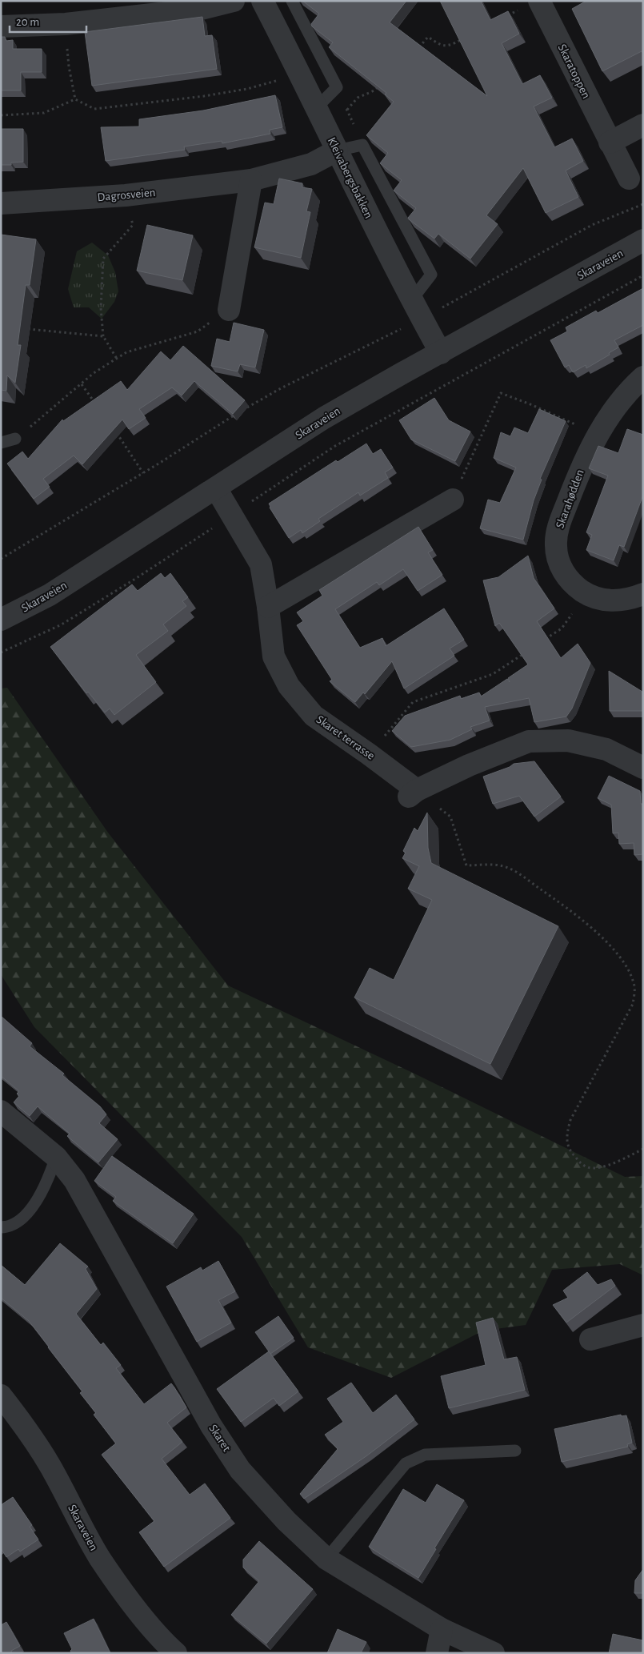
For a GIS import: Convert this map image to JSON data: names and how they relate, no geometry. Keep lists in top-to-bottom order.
{
  "streets": {
    "street": [
      "Skaratoppen",
      "Kleivabergsbakken",
      "Dagrosveien",
      "Skaraveien",
      "Skarahødden",
      "Skaret terrasse",
      "Skaret"
    ]
  },
  "crossings": [
    ["Kleivabergsbakken", "Dagrosveien"],
    ["Kleivabergsbakken", "Skaraveien"],
    ["Skaraveien", "Skaret terrasse"]
  ],
  "scale_bar": "20 m"
}
